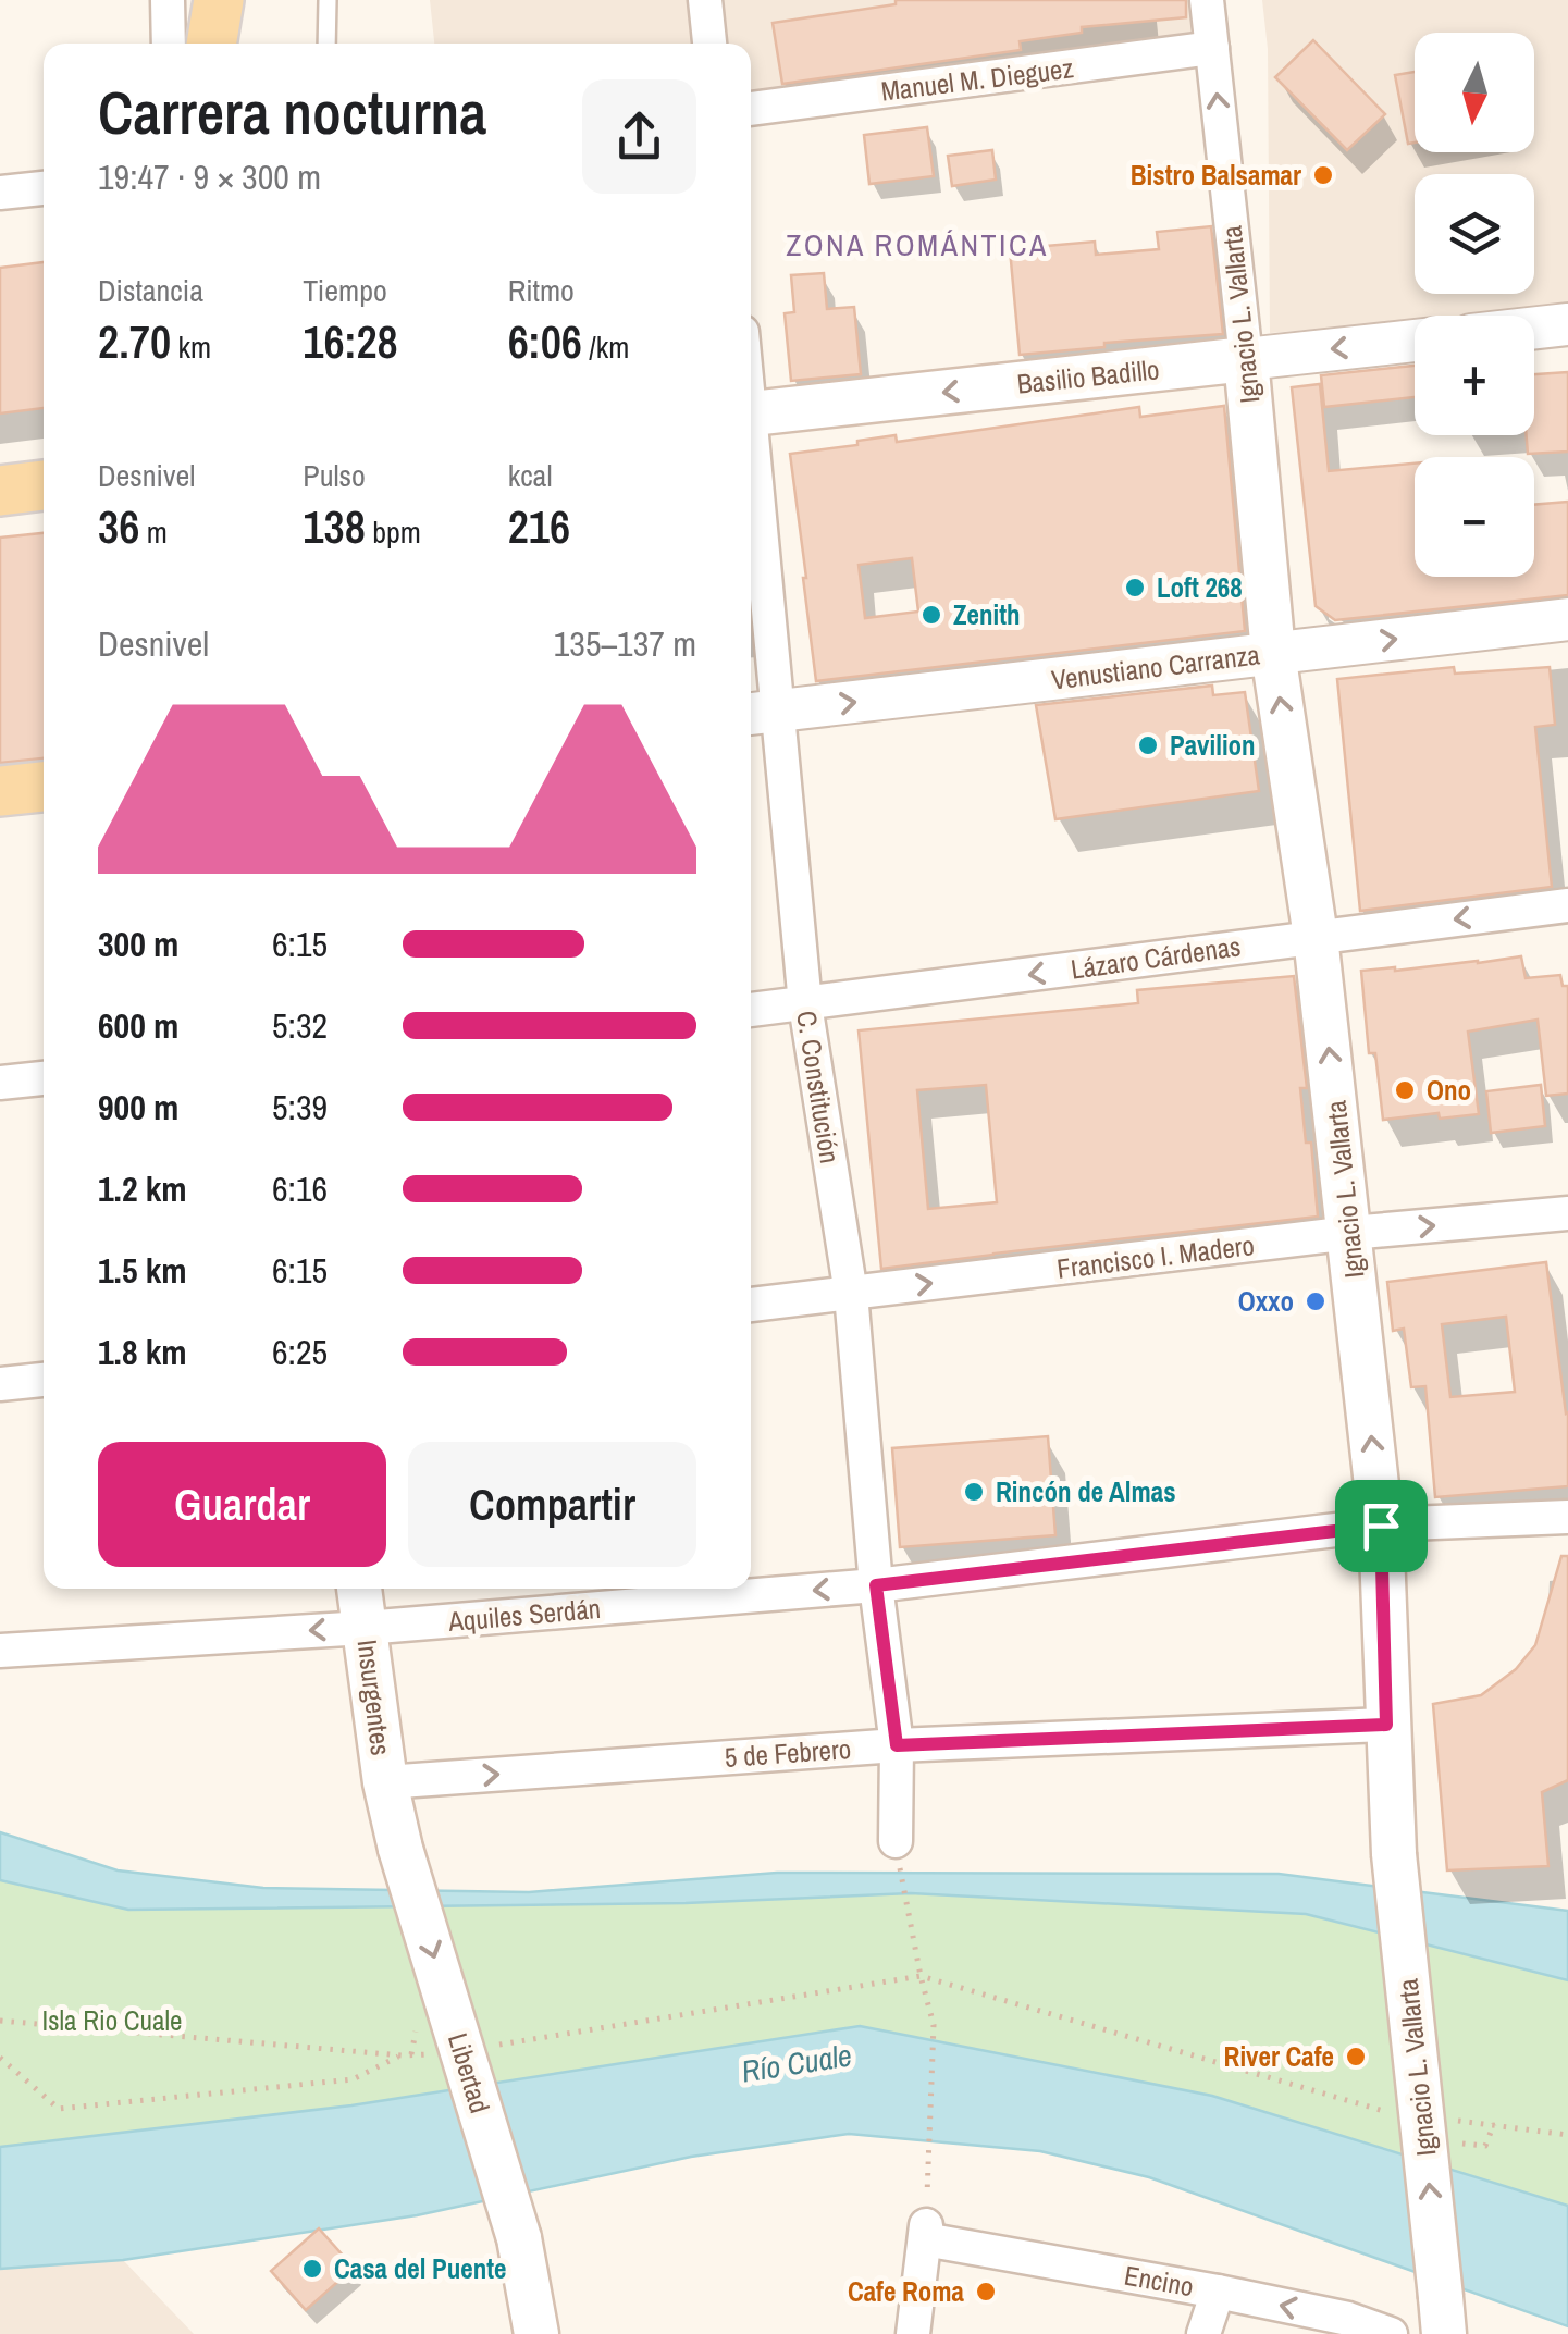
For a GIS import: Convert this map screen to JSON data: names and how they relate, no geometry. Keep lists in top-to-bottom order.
{
  "streets": {
    "main road": [
      "Ignacio L. Vallarta",
      "Basilio Badillo",
      "Insurgentes",
      "Libertad"
    ],
    "street": [
      "Manuel M. Dieguez",
      "Venustiano Carranza",
      "Lázaro Cárdenas",
      "C. Constitución",
      "Francisco I. Madero",
      "Aquiles Serdán",
      "5 de Febrero",
      "Encino"
    ]
  },
  "crossings": [
    ["Manuel M. Dieguez", "Ignacio L. Vallarta"],
    ["Ignacio L. Vallarta", "Basilio Badillo"],
    ["Ignacio L. Vallarta", "Venustiano Carranza"],
    ["Ignacio L. Vallarta", "Lázaro Cárdenas"],
    ["Ignacio L. Vallarta", "Francisco I. Madero"],
    ["Ignacio L. Vallarta", "Aquiles Serdán"],
    ["Ignacio L. Vallarta", "5 de Febrero"],
    ["Venustiano Carranza", "C. Constitución"],
    ["Lázaro Cárdenas", "C. Constitución"],
    ["C. Constitución", "Francisco I. Madero"],
    ["C. Constitución", "Aquiles Serdán"],
    ["C. Constitución", "5 de Febrero"],
    ["Aquiles Serdán", "Insurgentes"],
    ["Insurgentes", "5 de Febrero"],
    ["Insurgentes", "Libertad"],
    ["5 de Febrero", "Libertad"]
  ],
  "one_way": [
    "Ignacio L. Vallarta",
    "Basilio Badillo",
    "Venustiano Carranza",
    "Lázaro Cárdenas",
    "Francisco I. Madero",
    "Aquiles Serdán",
    "5 de Febrero",
    "Libertad",
    "Encino"
  ],
  "districts": ["ZONA ROMÁNTICA"],
  "water": ["Río Cuale"],
  "parks": ["Isla Rio Cuale"],
  "places": [
    "Bistro Balsamar",
    "Loft 268",
    "Zenith",
    "Pavilion",
    "Ono",
    "Oxxo",
    "Rincón de Almas",
    "River Cafe",
    "Casa del Puente",
    "Cafe Roma"
  ],
  "north": "bottom",
  "page": {
    "map_buttons": ["+", "−"],
    "heading": ["Carrera nocturna", "19:47 · 9 × 300 m"],
    "stats": [
      ["Distancia", "2.70 km"],
      ["Tiempo", "16:28"],
      ["Ritmo", "6:06 /km"],
      ["Desnivel", "36 m"],
      ["Pulso", "138 bpm"],
      ["kcal", "216"]
    ],
    "chart": ["Desnivel", "135–137 m"],
    "list": [
      {
        "name": "300 m",
        "note": "6:15"
      },
      {
        "name": "600 m",
        "note": "5:32"
      },
      {
        "name": "900 m",
        "note": "5:39"
      },
      {
        "name": "1.2 km",
        "note": "6:16"
      },
      {
        "name": "1.5 km",
        "note": "6:15"
      },
      {
        "name": "1.8 km",
        "note": "6:25"
      }
    ],
    "buttons": ["Guardar", "Compartir"]
  }
}
